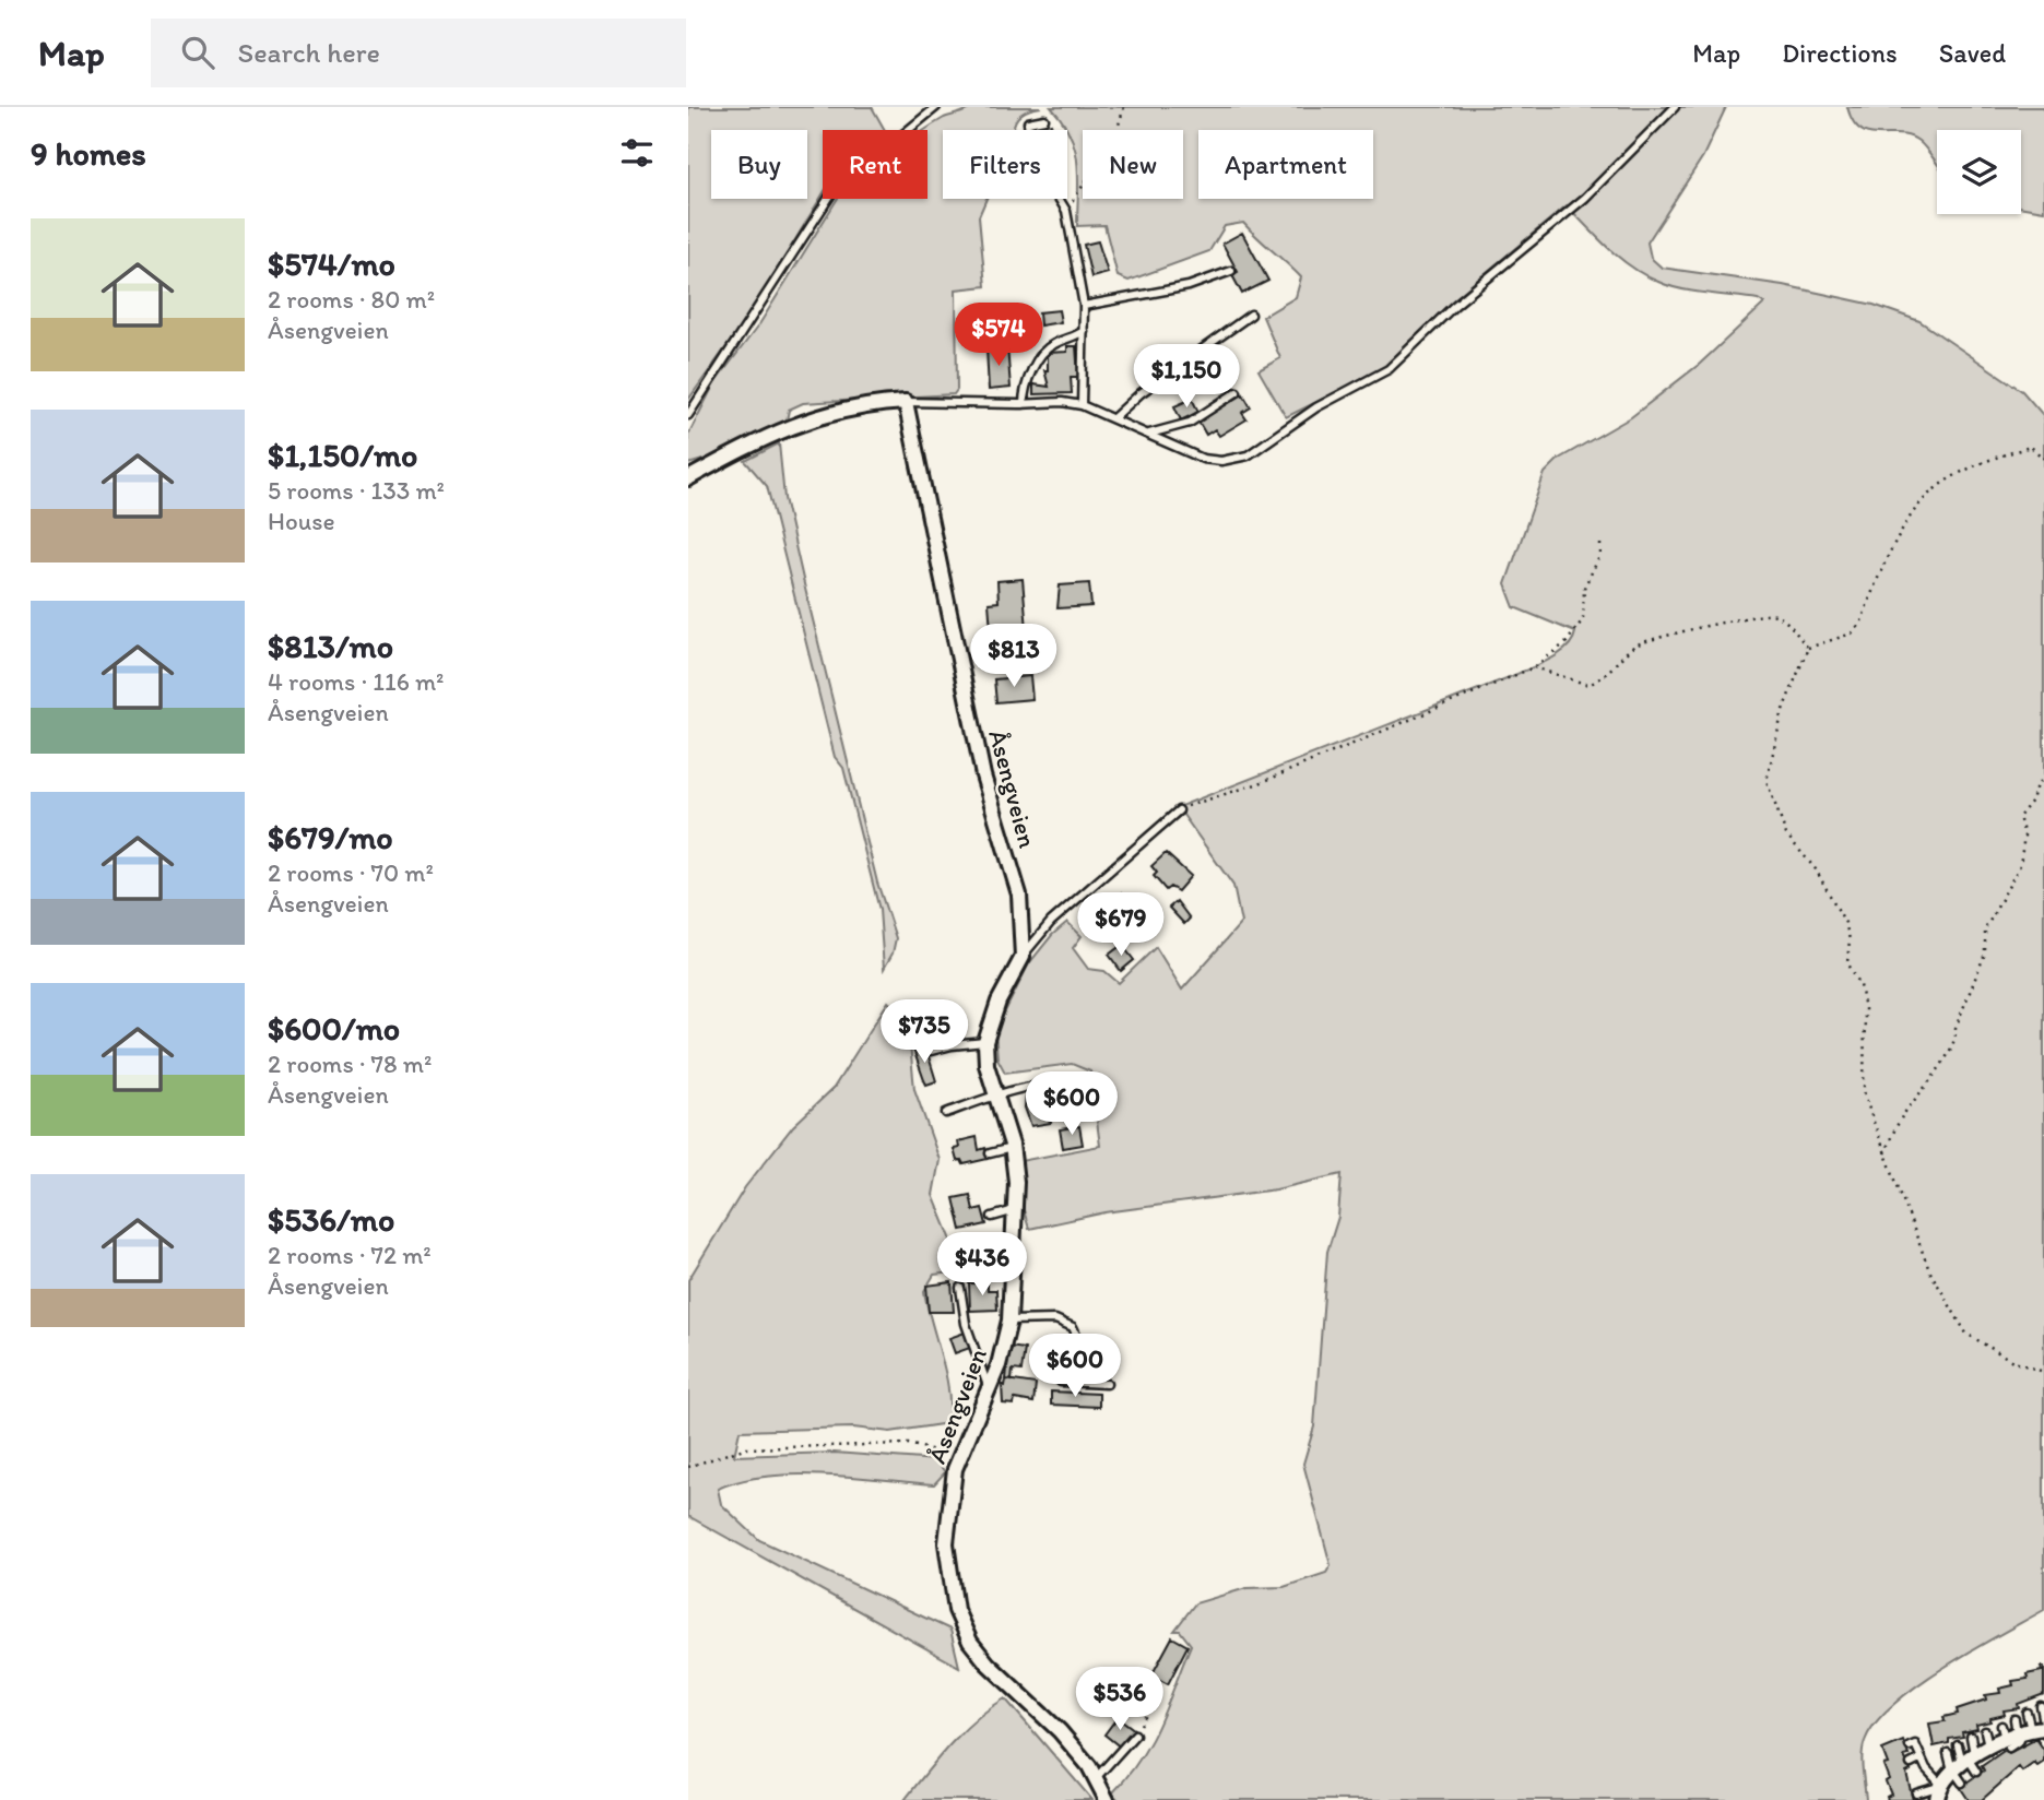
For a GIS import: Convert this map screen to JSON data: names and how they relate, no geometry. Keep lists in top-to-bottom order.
{
  "streets": {
    "street": ["Åsengveien"]
  },
  "page": {
    "header": "Map",
    "search": "Search here",
    "nav": ["Map", "Directions", "Saved"],
    "heading": "9 homes",
    "chip": [
      "Buy",
      "Rent",
      "Filters",
      "New",
      "Apartment"
    ],
    "list": [
      {
        "name": "$574/mo",
        "note": "2 rooms · 80 m² · Åsengveien"
      },
      {
        "name": "$1,150/mo",
        "note": "5 rooms · 133 m² · House"
      },
      {
        "name": "$813/mo",
        "note": "4 rooms · 116 m² · Åsengveien"
      },
      {
        "name": "$679/mo",
        "note": "2 rooms · 70 m² · Åsengveien"
      },
      {
        "name": "$600/mo",
        "note": "2 rooms · 78 m² · Åsengveien"
      },
      {
        "name": "$536/mo",
        "note": "2 rooms · 72 m² · Åsengveien"
      }
    ],
    "price": [
      "$574",
      "$1,150",
      "$813",
      "$679",
      "$735",
      "$600",
      "$436",
      "$600",
      "$536"
    ]
  }
}
